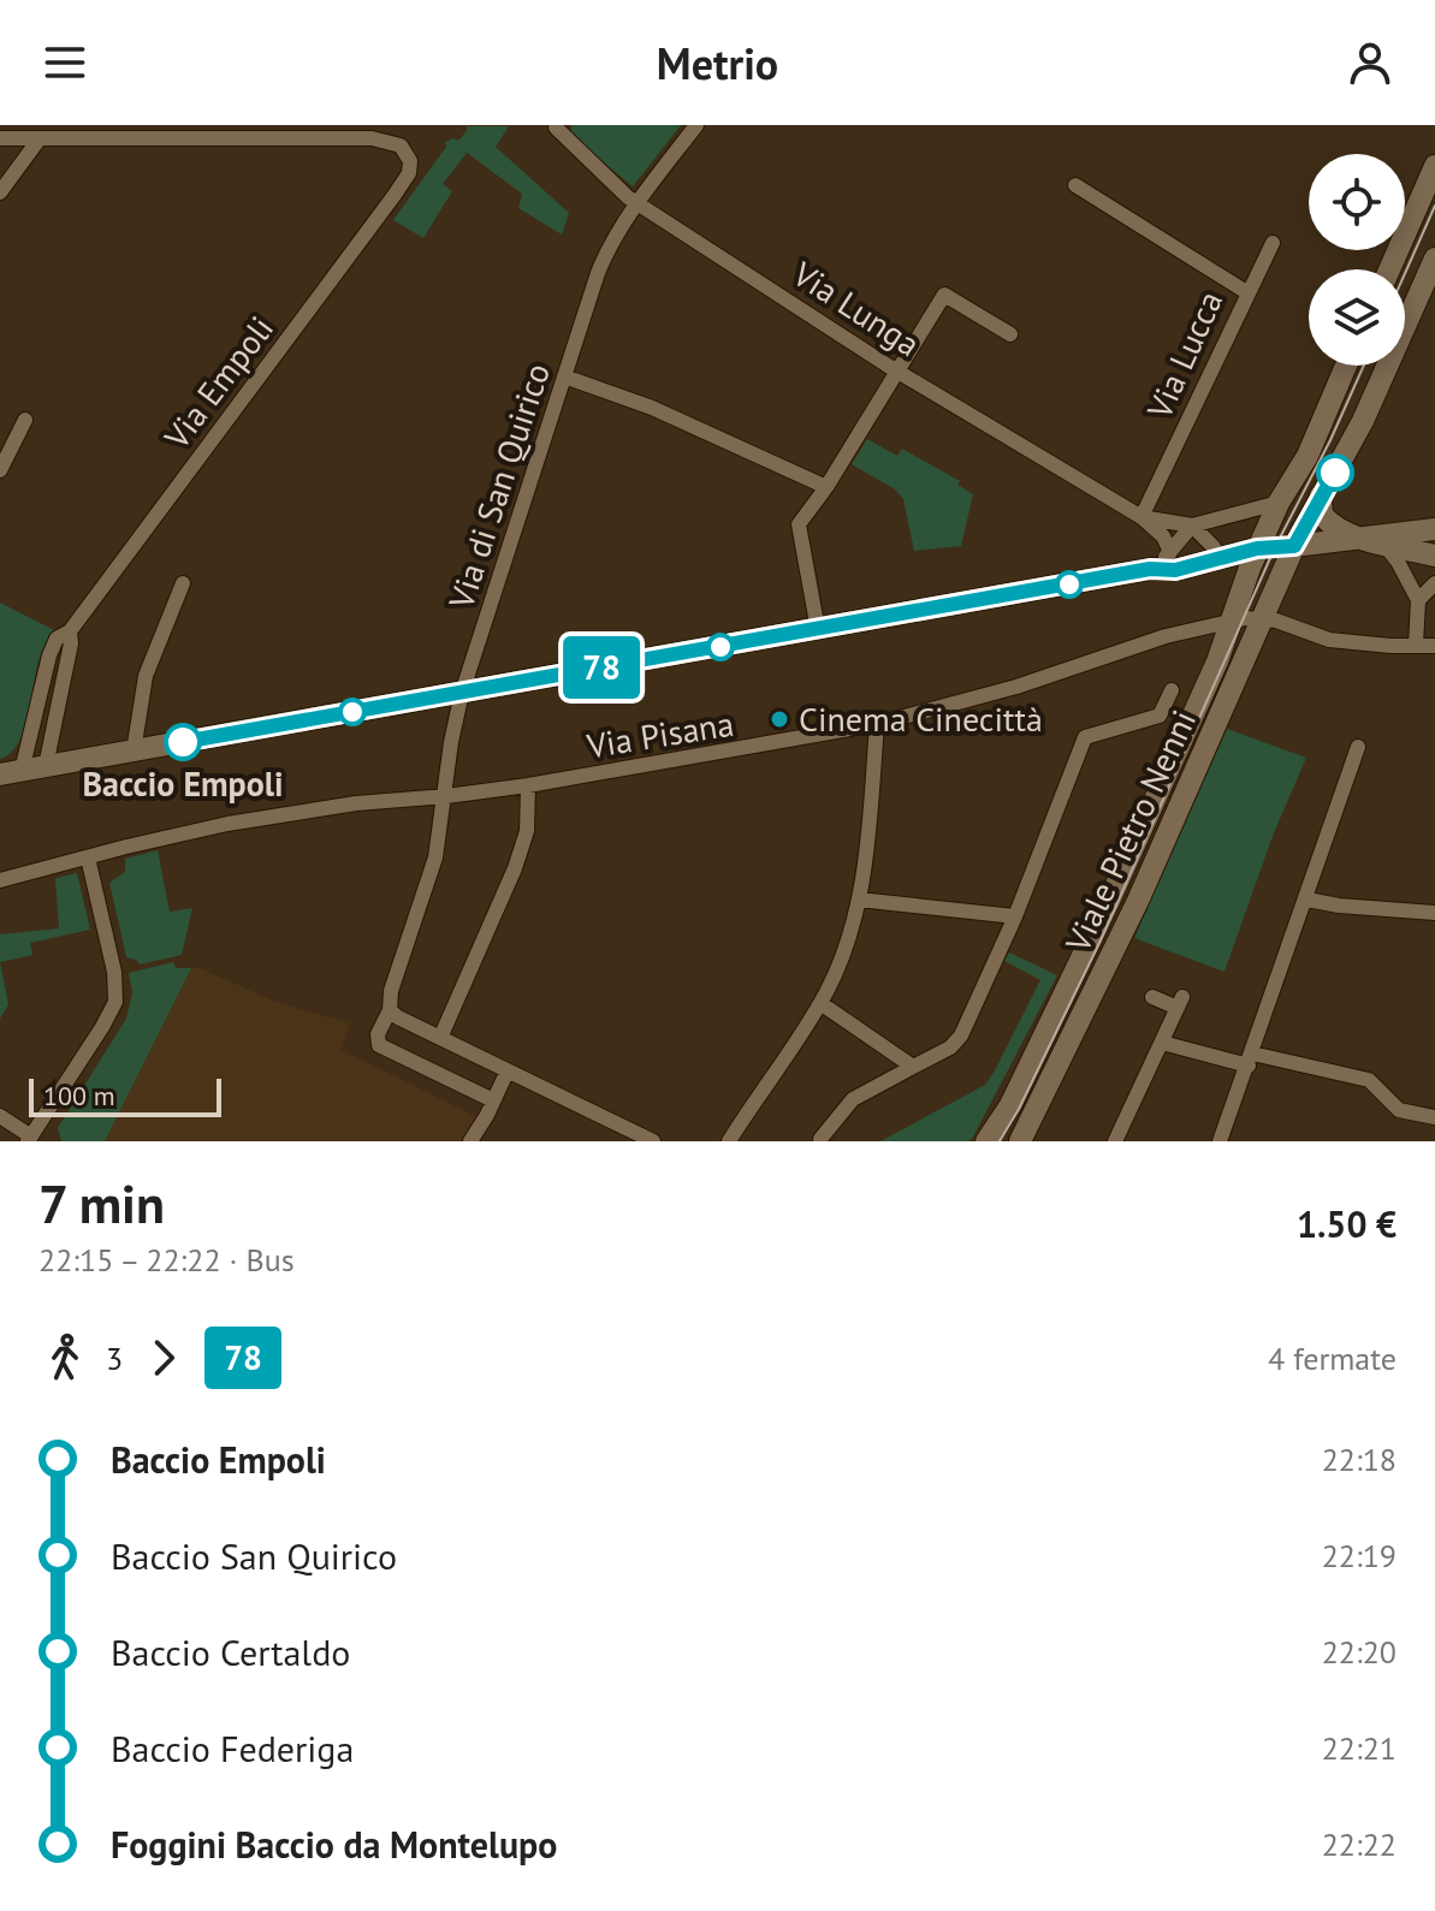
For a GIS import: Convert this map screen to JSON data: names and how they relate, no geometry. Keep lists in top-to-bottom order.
{
  "streets": {
    "main road": ["Viale Pietro Nenni"],
    "street": [
      "Via Lunga",
      "Via Lucca",
      "Via Empoli",
      "Via di San Quirico",
      "Via Pisana"
    ]
  },
  "crossings": [
    ["Via Lunga", "Via Lucca"],
    ["Via Lunga", "Via di San Quirico"],
    ["Via di San Quirico", "Via Pisana"],
    ["Via Pisana", "Viale Pietro Nenni"]
  ],
  "places": ["Cinema Cinecittà", "Baccio Empoli"],
  "lines": ["bus line 78"],
  "scale_bar": "100 m",
  "page": {
    "header": "Metrio",
    "on_map": "78",
    "scale": "100 m",
    "heading": ["7 min", "22:15 – 22:22 · Bus", "1.50 €"],
    "legs": ["3", "78", "4 fermate"],
    "list": [
      {
        "name": "Baccio Empoli",
        "value": "22:18"
      },
      {
        "name": "Baccio San Quirico",
        "value": "22:19"
      },
      {
        "name": "Baccio Certaldo",
        "value": "22:20"
      },
      {
        "name": "Baccio Federiga",
        "value": "22:21"
      },
      {
        "name": "Foggini Baccio da Montelupo",
        "value": "22:22"
      }
    ]
  }
}
